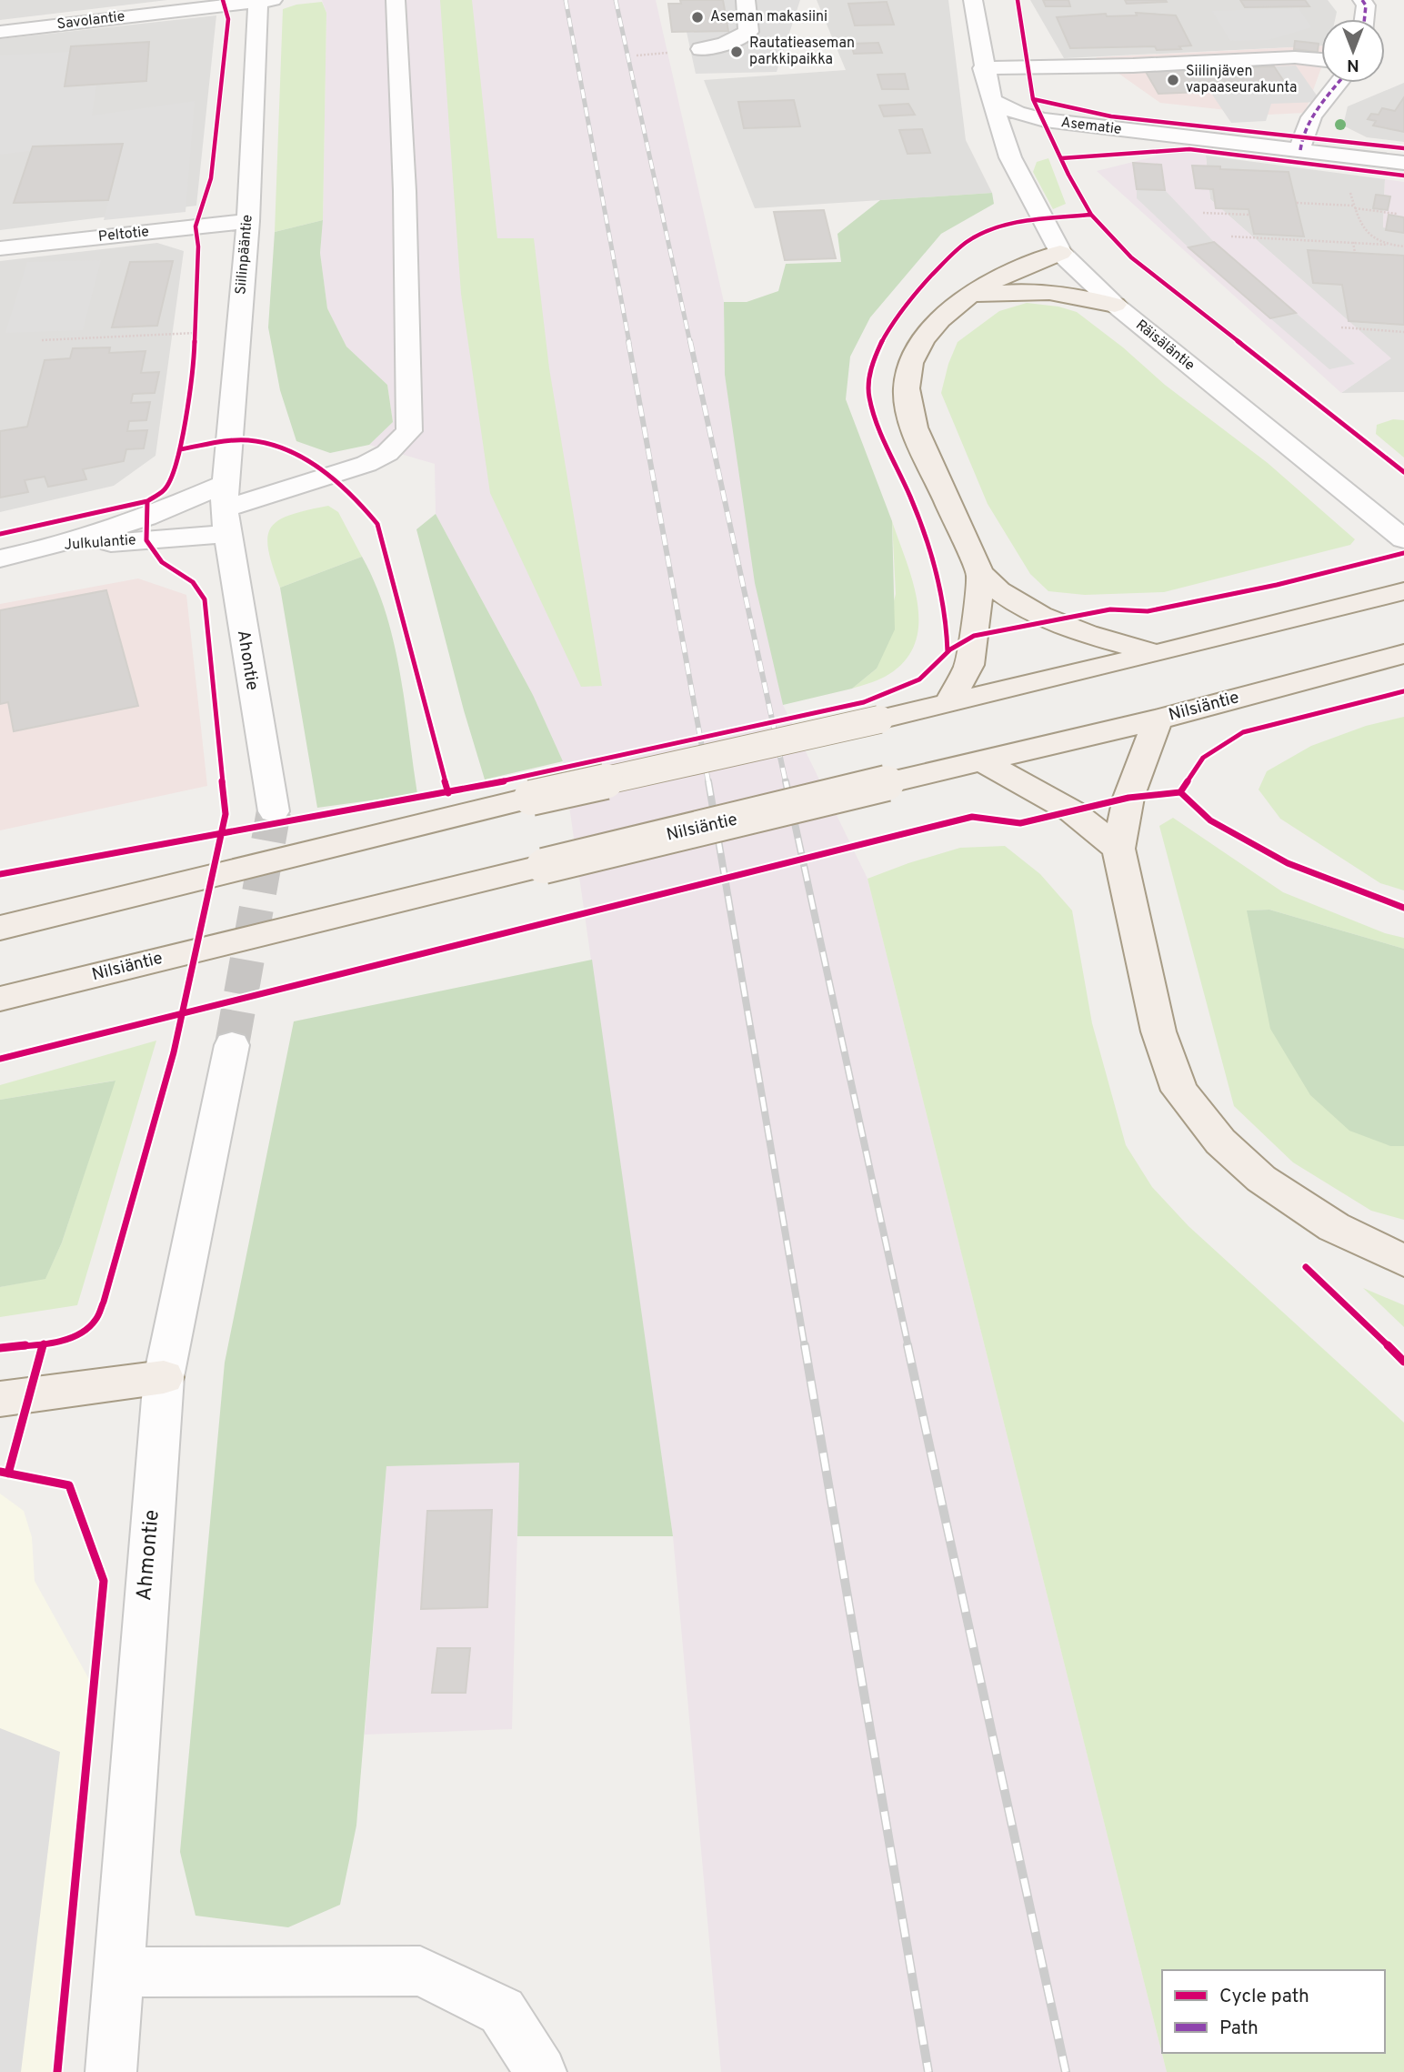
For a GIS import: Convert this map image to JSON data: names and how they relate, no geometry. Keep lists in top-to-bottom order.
{
  "streets": {
    "main road": ["Nilsiäntie"],
    "street": [
      "Savolantie",
      "Asematie",
      "Peltotie",
      "Siilinpääntie",
      "Räisäläntie",
      "Julkulantie",
      "Ahontie",
      "Ahmontie"
    ]
  },
  "crossings": [
    ["Savolantie", "Siilinpääntie"],
    ["Asematie", "Räisäläntie"],
    ["Peltotie", "Siilinpääntie"],
    ["Siilinpääntie", "Julkulantie"],
    ["Siilinpääntie", "Ahontie"],
    ["Julkulantie", "Ahontie"]
  ],
  "places": ["Aseman makasiini", "Rautatieaseman parkkipaikka", "Siilinjäven vapaaseurakunta"],
  "legend": ["Cycle path", "Path"],
  "north": "bottom"
}
